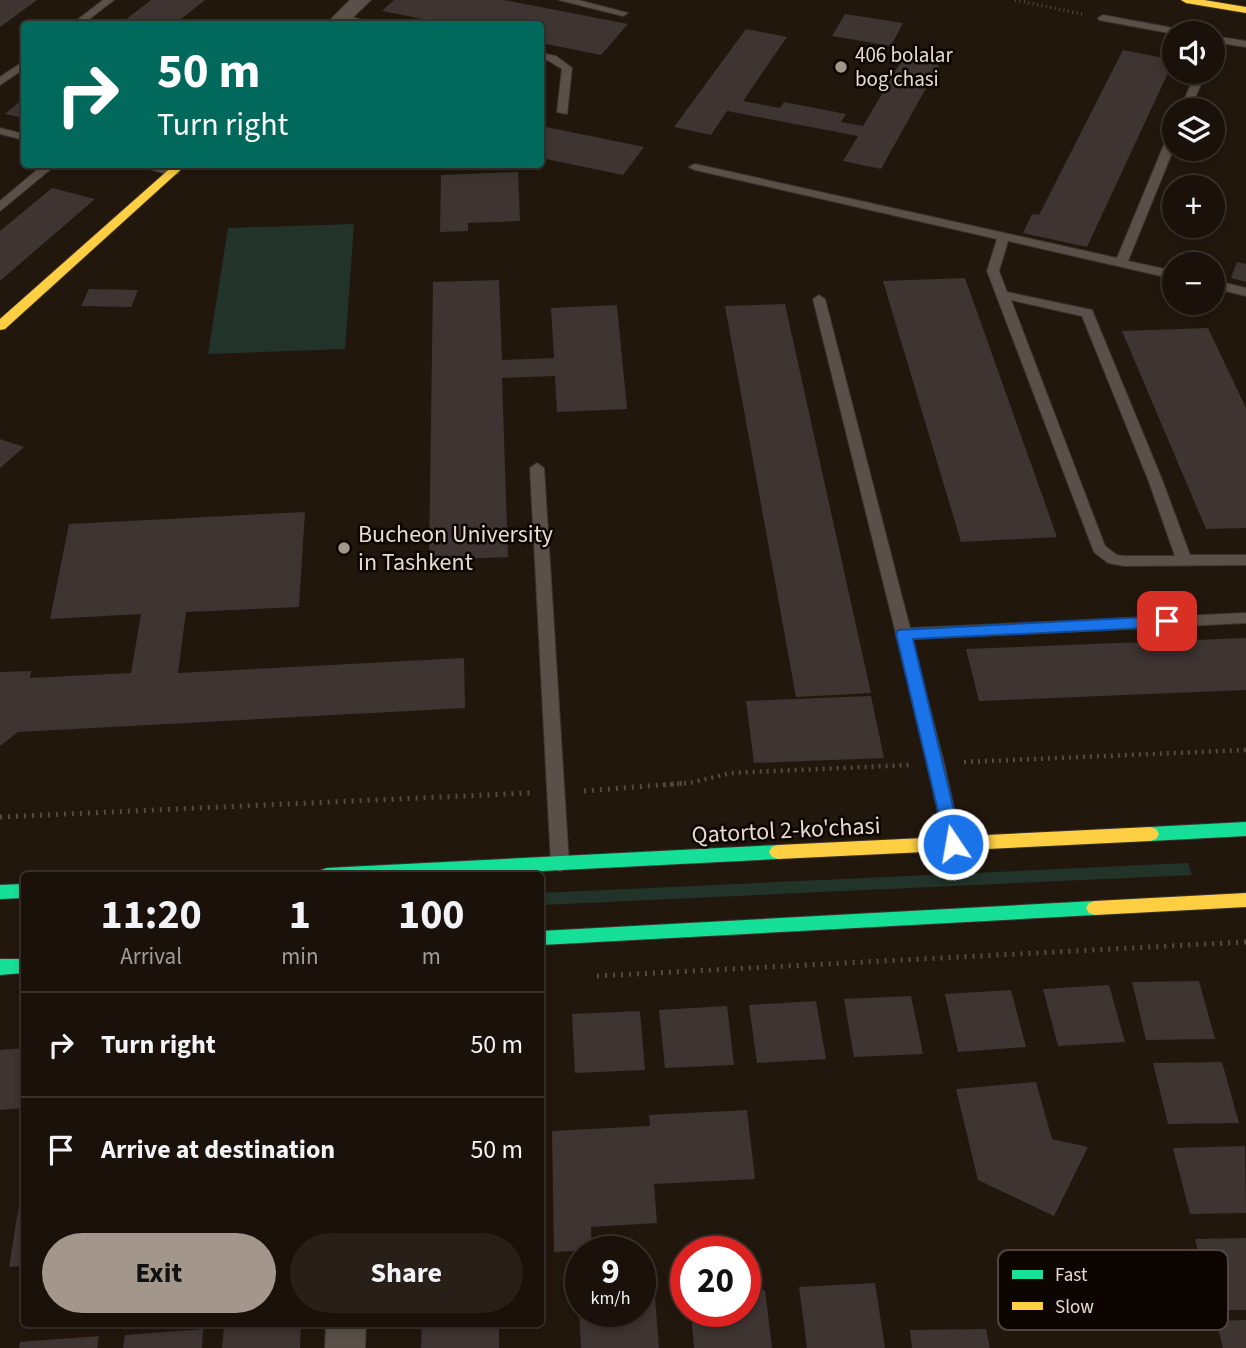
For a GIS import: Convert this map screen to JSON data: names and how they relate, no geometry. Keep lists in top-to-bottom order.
{
  "streets": {
    "main road": ["Qatortol 2-ko'chasi"]
  },
  "places": ["406 bolalar bog'chasi", "Bucheon University in Tashkent"],
  "legend": ["Fast", "Slow"],
  "page": {
    "map_buttons": ["+", "−"],
    "turn": ["50 m", "Turn right"],
    "eta": [
      "11:20",
      "Arrival",
      "1",
      "min",
      "100",
      "m"
    ],
    "list": [
      {
        "name": "Turn right",
        "value": "50 m"
      },
      {
        "name": "Arrive at destination",
        "value": "50 m"
      }
    ],
    "buttons": ["Exit", "Share"],
    "speed": "9 km/h",
    "limit": "20"
  }
}
